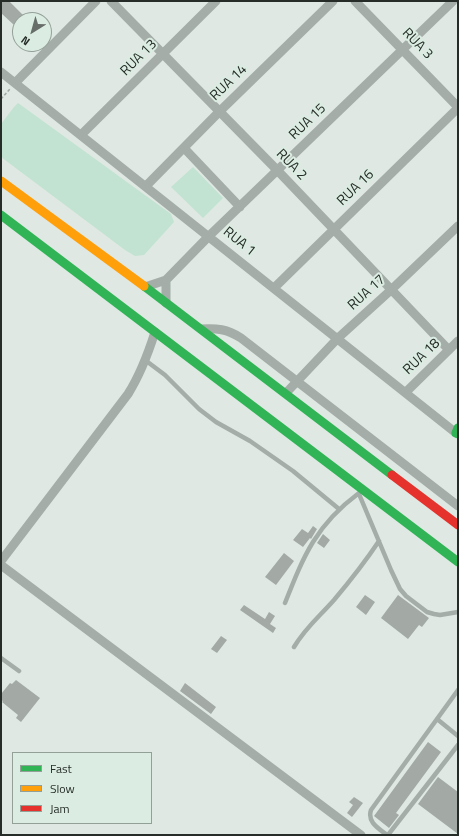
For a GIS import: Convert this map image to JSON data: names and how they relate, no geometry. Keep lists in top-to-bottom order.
{
  "streets": {
    "street": [
      "RUA 3",
      "RUA 13",
      "RUA 14",
      "RUA 15",
      "RUA 2",
      "RUA 16",
      "RUA 1",
      "RUA 17",
      "RUA 18"
    ]
  },
  "crossings": [
    ["RUA 3", "RUA 15"],
    ["RUA 3", "RUA 16"],
    ["RUA 13", "RUA 2"],
    ["RUA 13", "RUA 1"],
    ["RUA 14", "RUA 2"],
    ["RUA 14", "RUA 1"],
    ["RUA 15", "RUA 2"],
    ["RUA 15", "RUA 1"],
    ["RUA 2", "RUA 16"],
    ["RUA 2", "RUA 17"],
    ["RUA 2", "RUA 18"],
    ["RUA 16", "RUA 1"],
    ["RUA 1", "RUA 17"],
    ["RUA 1", "RUA 18"]
  ],
  "legend": ["Fast", "Slow", "Jam"],
  "north": "bottom left"
}
